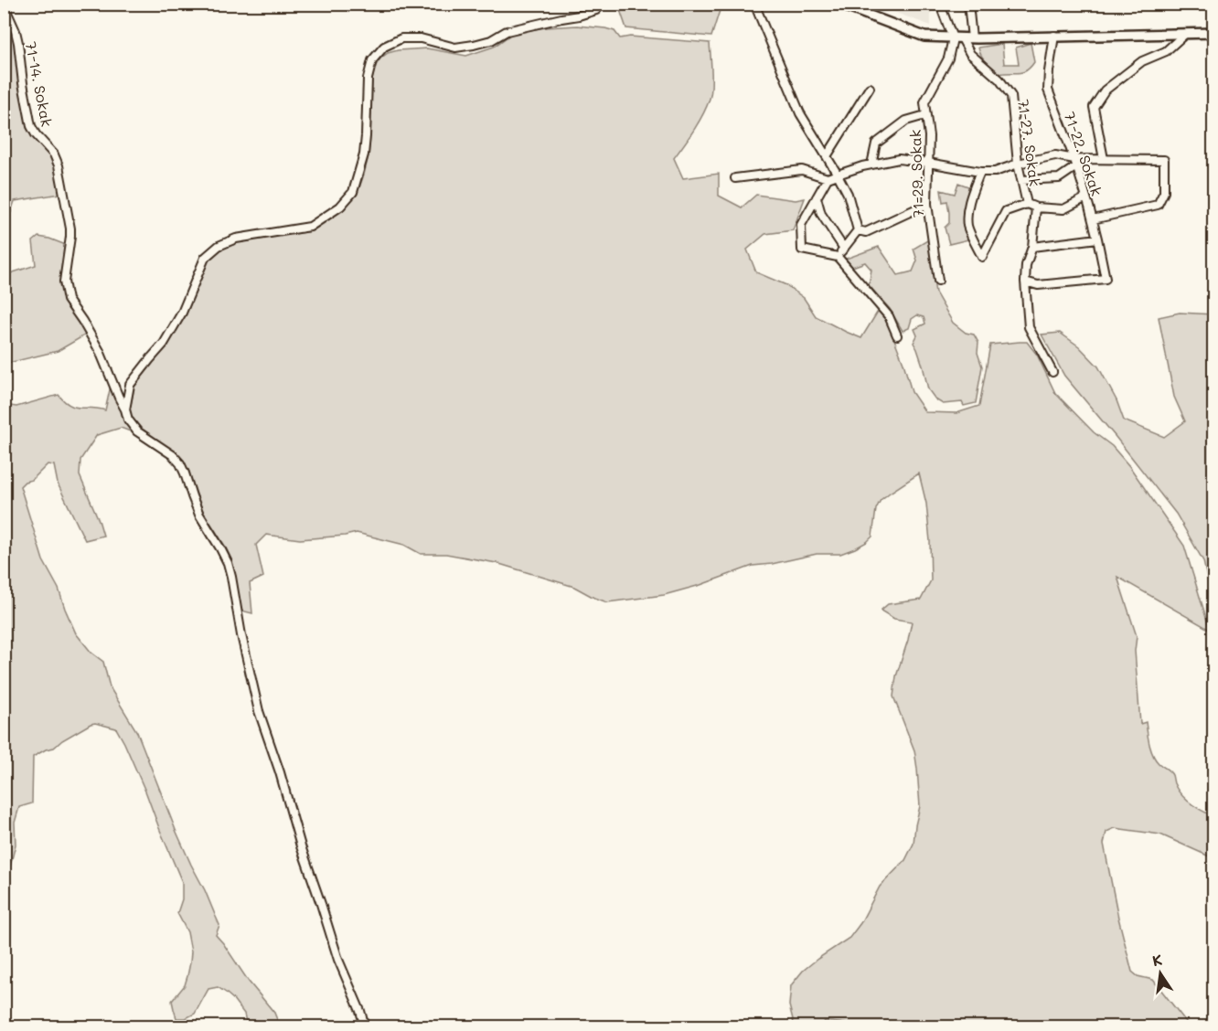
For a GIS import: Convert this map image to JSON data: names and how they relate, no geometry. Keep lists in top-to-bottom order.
{
  "streets": {
    "street": [
      "71-14. Sokak",
      "71-27. Sokak",
      "71-22. Sokak",
      "71-29. Sokak"
    ]
  },
  "crossings": [
    ["71-27. Sokak", "71-22. Sokak"],
    ["71-27. Sokak", "71-29. Sokak"]
  ],
  "north": "top"
}
